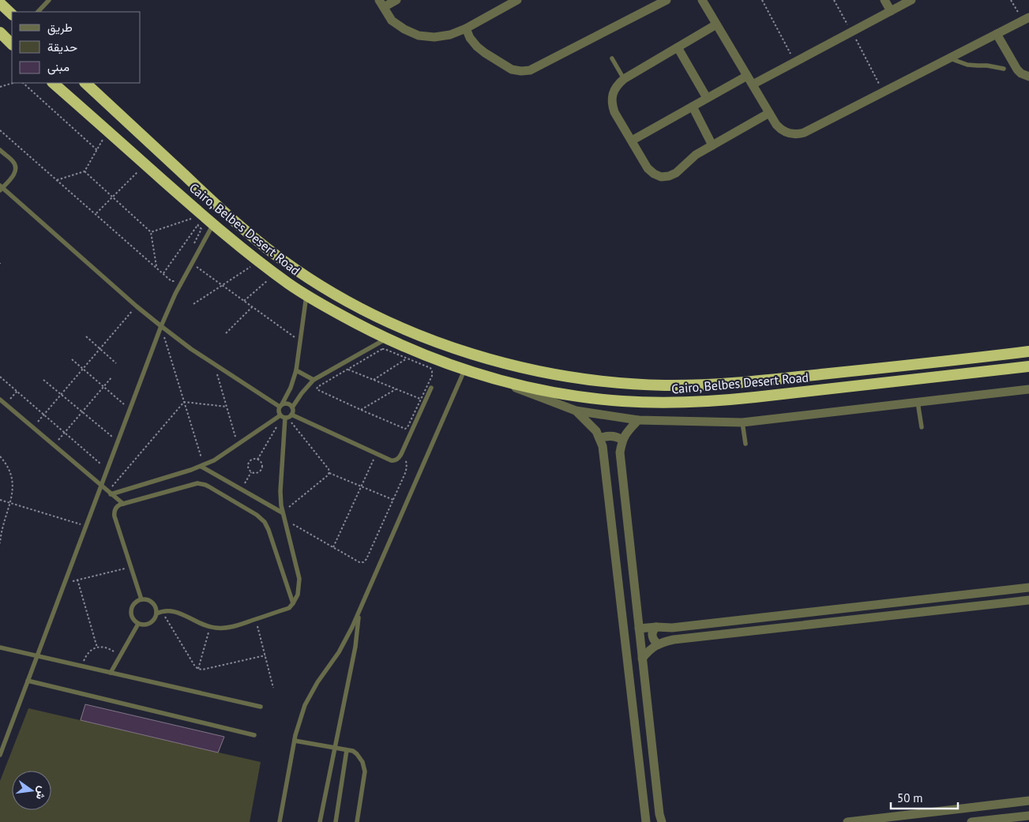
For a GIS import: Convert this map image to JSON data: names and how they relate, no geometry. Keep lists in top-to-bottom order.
{
  "streets": {
    "highway": ["Cairo, Belbes Desert Road"]
  },
  "legend": ["طريق", "حديقة", "مبنى"],
  "scale_bar": "50 m",
  "north": "right"
}
